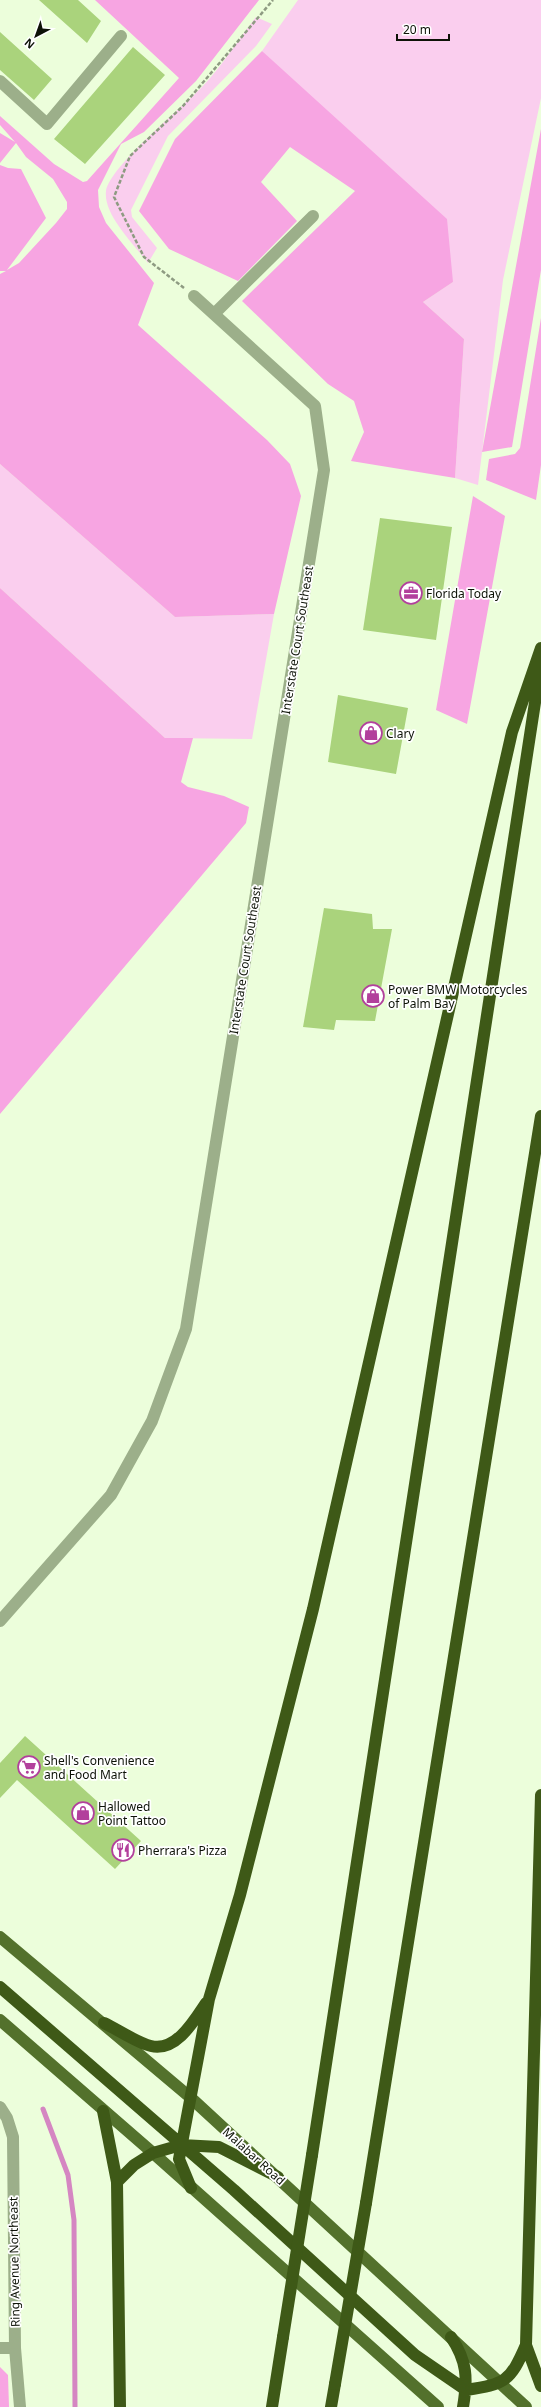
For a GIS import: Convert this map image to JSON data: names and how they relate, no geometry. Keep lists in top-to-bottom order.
{
  "streets": {
    "main road": ["Malabar Road"],
    "street": ["Interstate Court Southeast", "Ring Avenue Northeast"]
  },
  "places": {
    "office": ["Florida Today"],
    "shop": ["Clary", "Power BMW Motorcycles of Palm Bay", "Hallowed Point Tattoo"],
    "supermarket": ["Shell's Convenience and Food Mart"],
    "restaurant": ["Pherrara's Pizza"]
  },
  "scale_bar": "20 m",
  "north": "bottom left"
}
